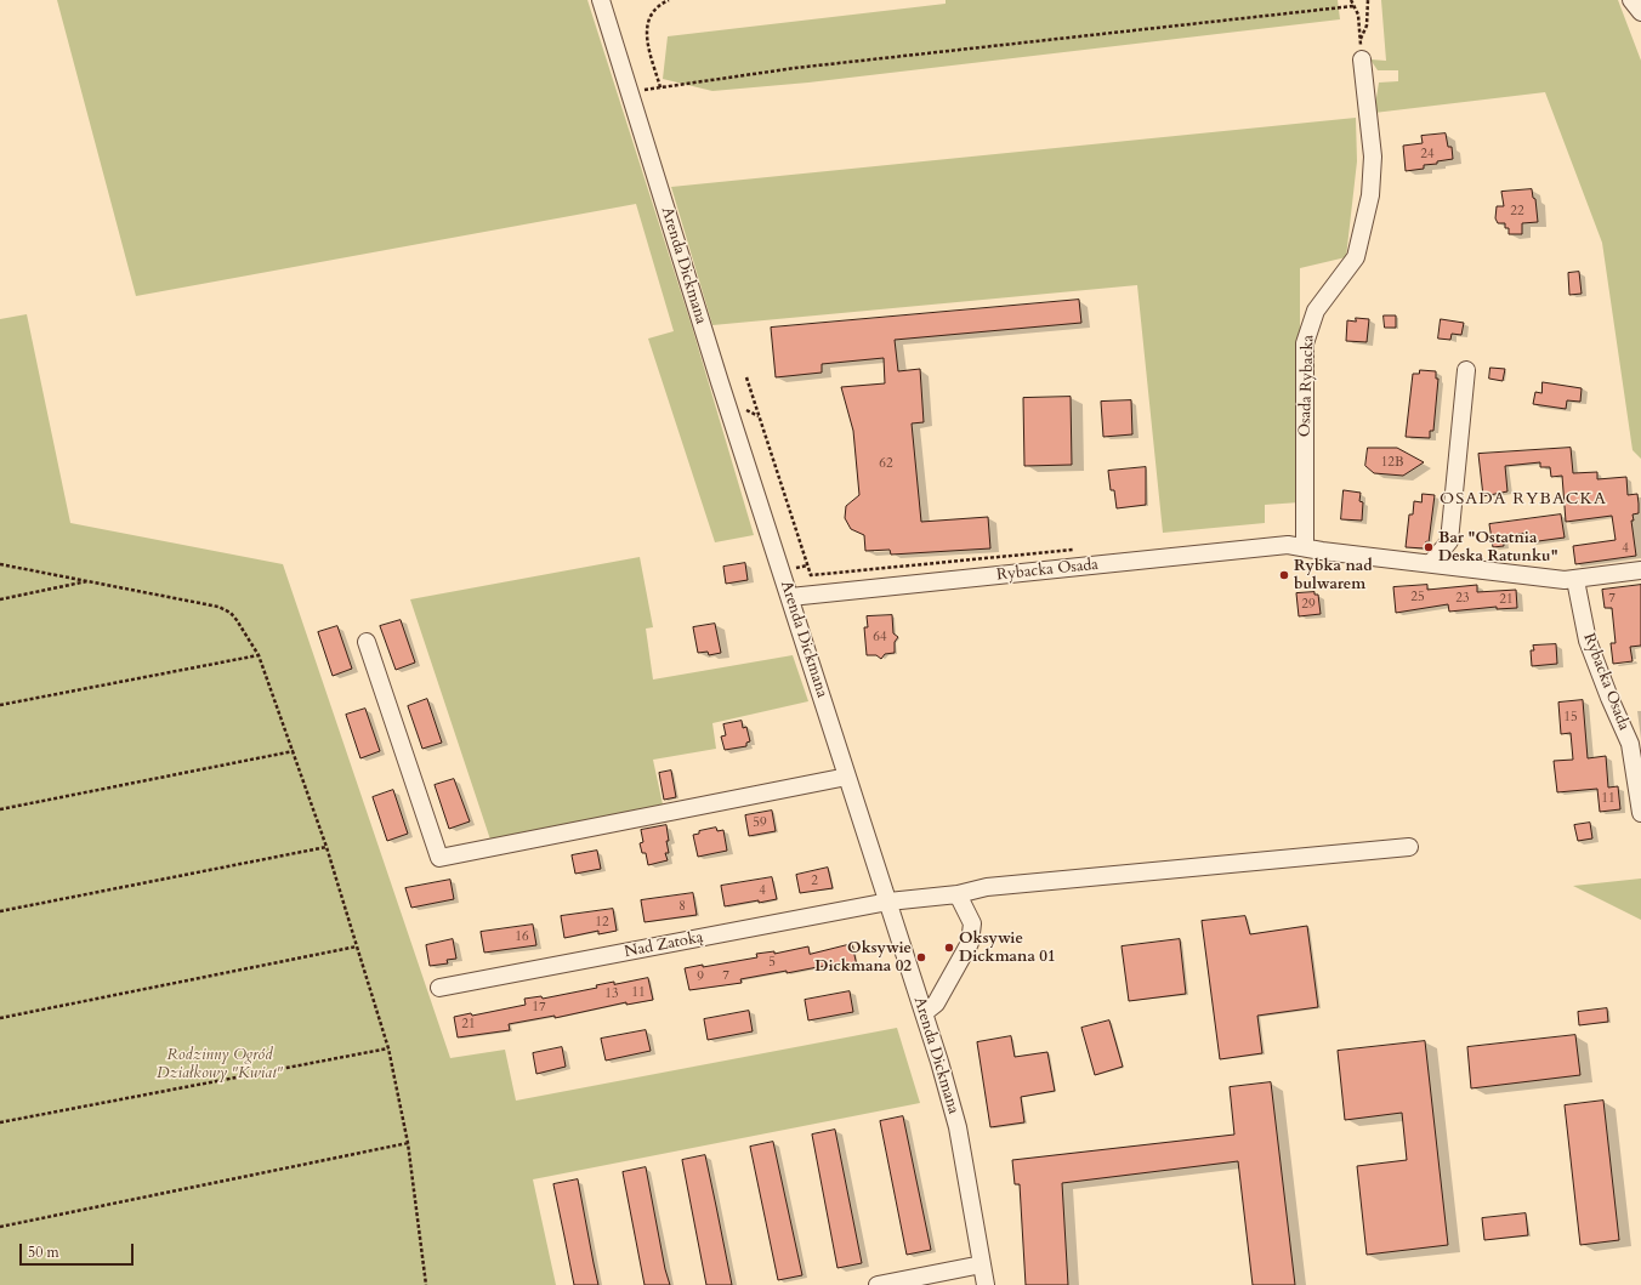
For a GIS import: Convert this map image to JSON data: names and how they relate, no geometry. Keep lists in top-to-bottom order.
{
  "streets": {
    "street": [
      "Arenda Dickmana",
      "Osada Rybacka",
      "Rybacka Osada",
      "Nad Zatoką"
    ]
  },
  "crossings": [
    ["Arenda Dickmana", "Rybacka Osada"],
    ["Arenda Dickmana", "Nad Zatoką"],
    ["Osada Rybacka", "Rybacka Osada"]
  ],
  "districts": ["OSADA RYBACKA"],
  "parks": ["Rodzinny Ogród Działkowy \"Kwiat\""],
  "places": [
    "Bar \"Ostatnia Deska Ratunku\"",
    "Rybka nad bulwarem",
    "Oksywie Dickmana 01",
    "Oksywie Dickmana 02"
  ],
  "house_numbers": [
    "24",
    "22",
    "12B",
    "62",
    "4",
    "25",
    "23",
    "7",
    "21",
    "29",
    "64",
    "15",
    "11",
    "59",
    "2",
    "4",
    "8",
    "12",
    "16",
    "5",
    "7",
    "9",
    "11",
    "13",
    "17",
    "21"
  ],
  "scale_bar": "50 m"
}
